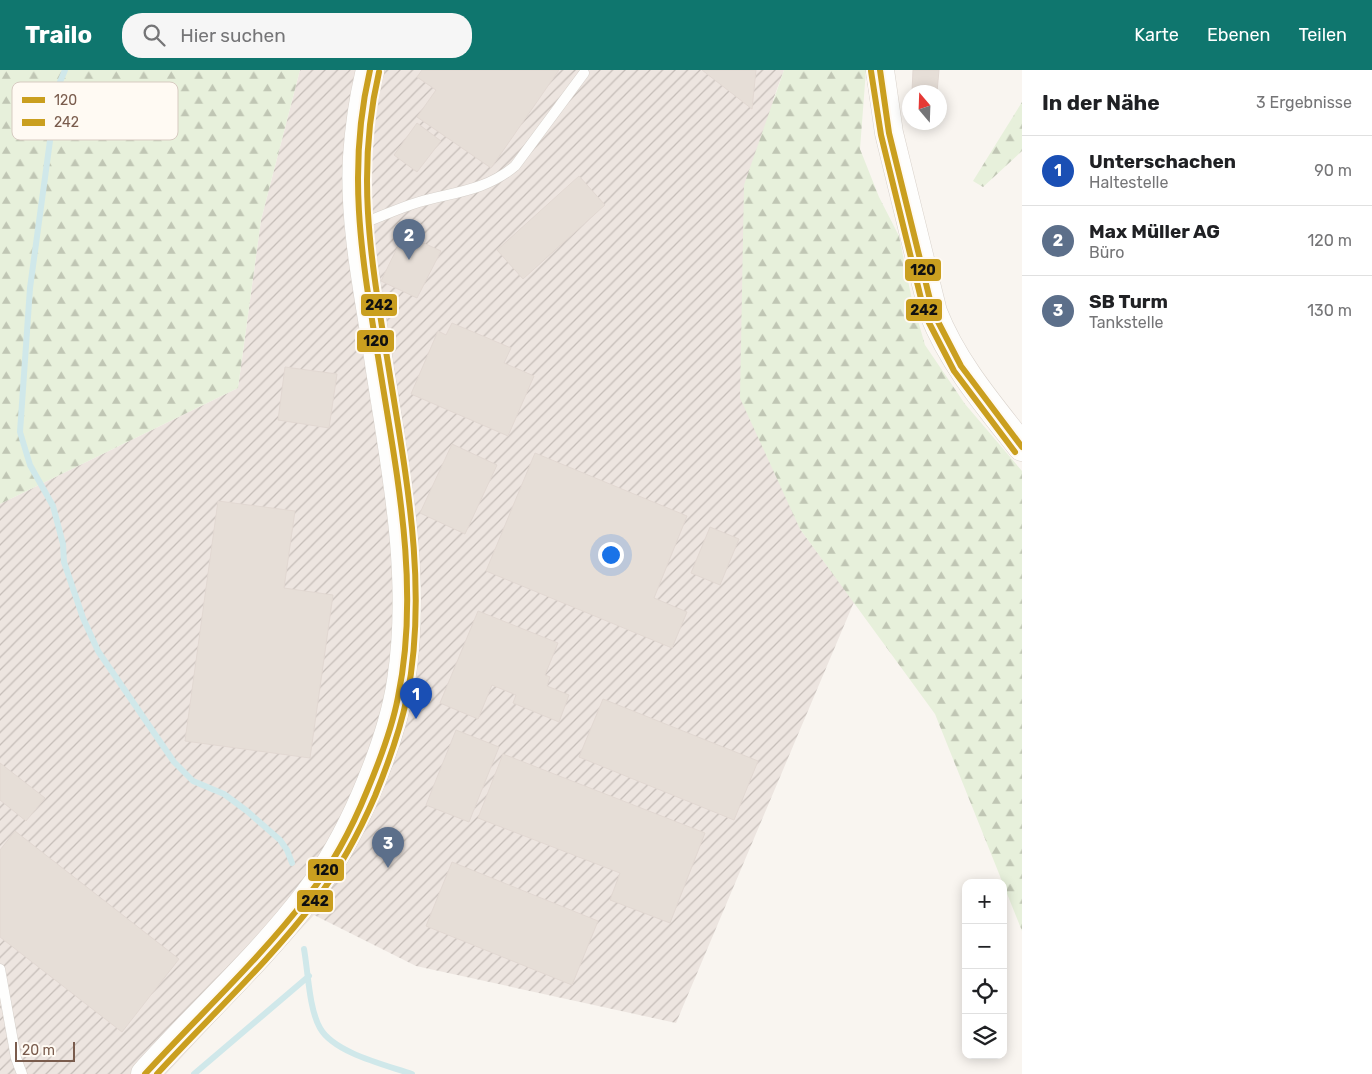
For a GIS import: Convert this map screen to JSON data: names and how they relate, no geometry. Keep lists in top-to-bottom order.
{
  "lines": ["transit line 120", "transit line 242"],
  "legend": ["120", "242"],
  "scale_bar": "20 m",
  "north": "top",
  "page": {
    "header": "Trailo",
    "search": "Hier suchen",
    "nav": ["Karte", "Ebenen", "Teilen"],
    "heading": ["In der Nähe", "3 Ergebnisse"],
    "list": [
      {
        "mark": "1",
        "name": "Unterschachen",
        "note": "Haltestelle",
        "value": "90 m"
      },
      {
        "mark": "2",
        "name": "Max Müller AG",
        "note": "Büro",
        "value": "120 m"
      },
      {
        "mark": "3",
        "name": "SB Turm",
        "note": "Tankstelle",
        "value": "130 m"
      }
    ],
    "pins": ["2", "1", "3"],
    "map_buttons": ["+", "−"],
    "scale": "20 m"
  }
}
